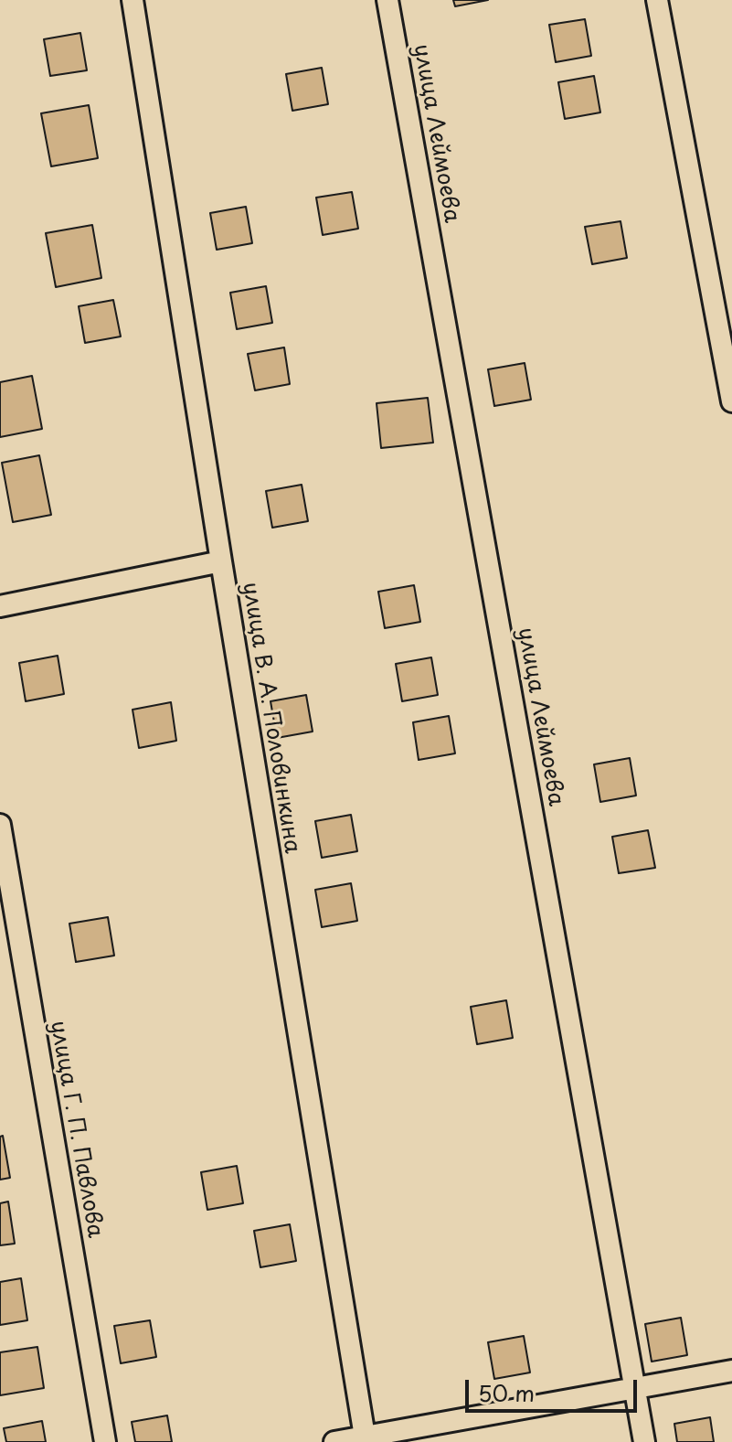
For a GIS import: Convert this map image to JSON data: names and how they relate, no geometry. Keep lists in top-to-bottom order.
{
  "streets": {
    "street": ["улица Леймоева", "улица В. А. Половинкина", "улица Г. П. Павлова"]
  },
  "scale_bar": "50 m"
}
